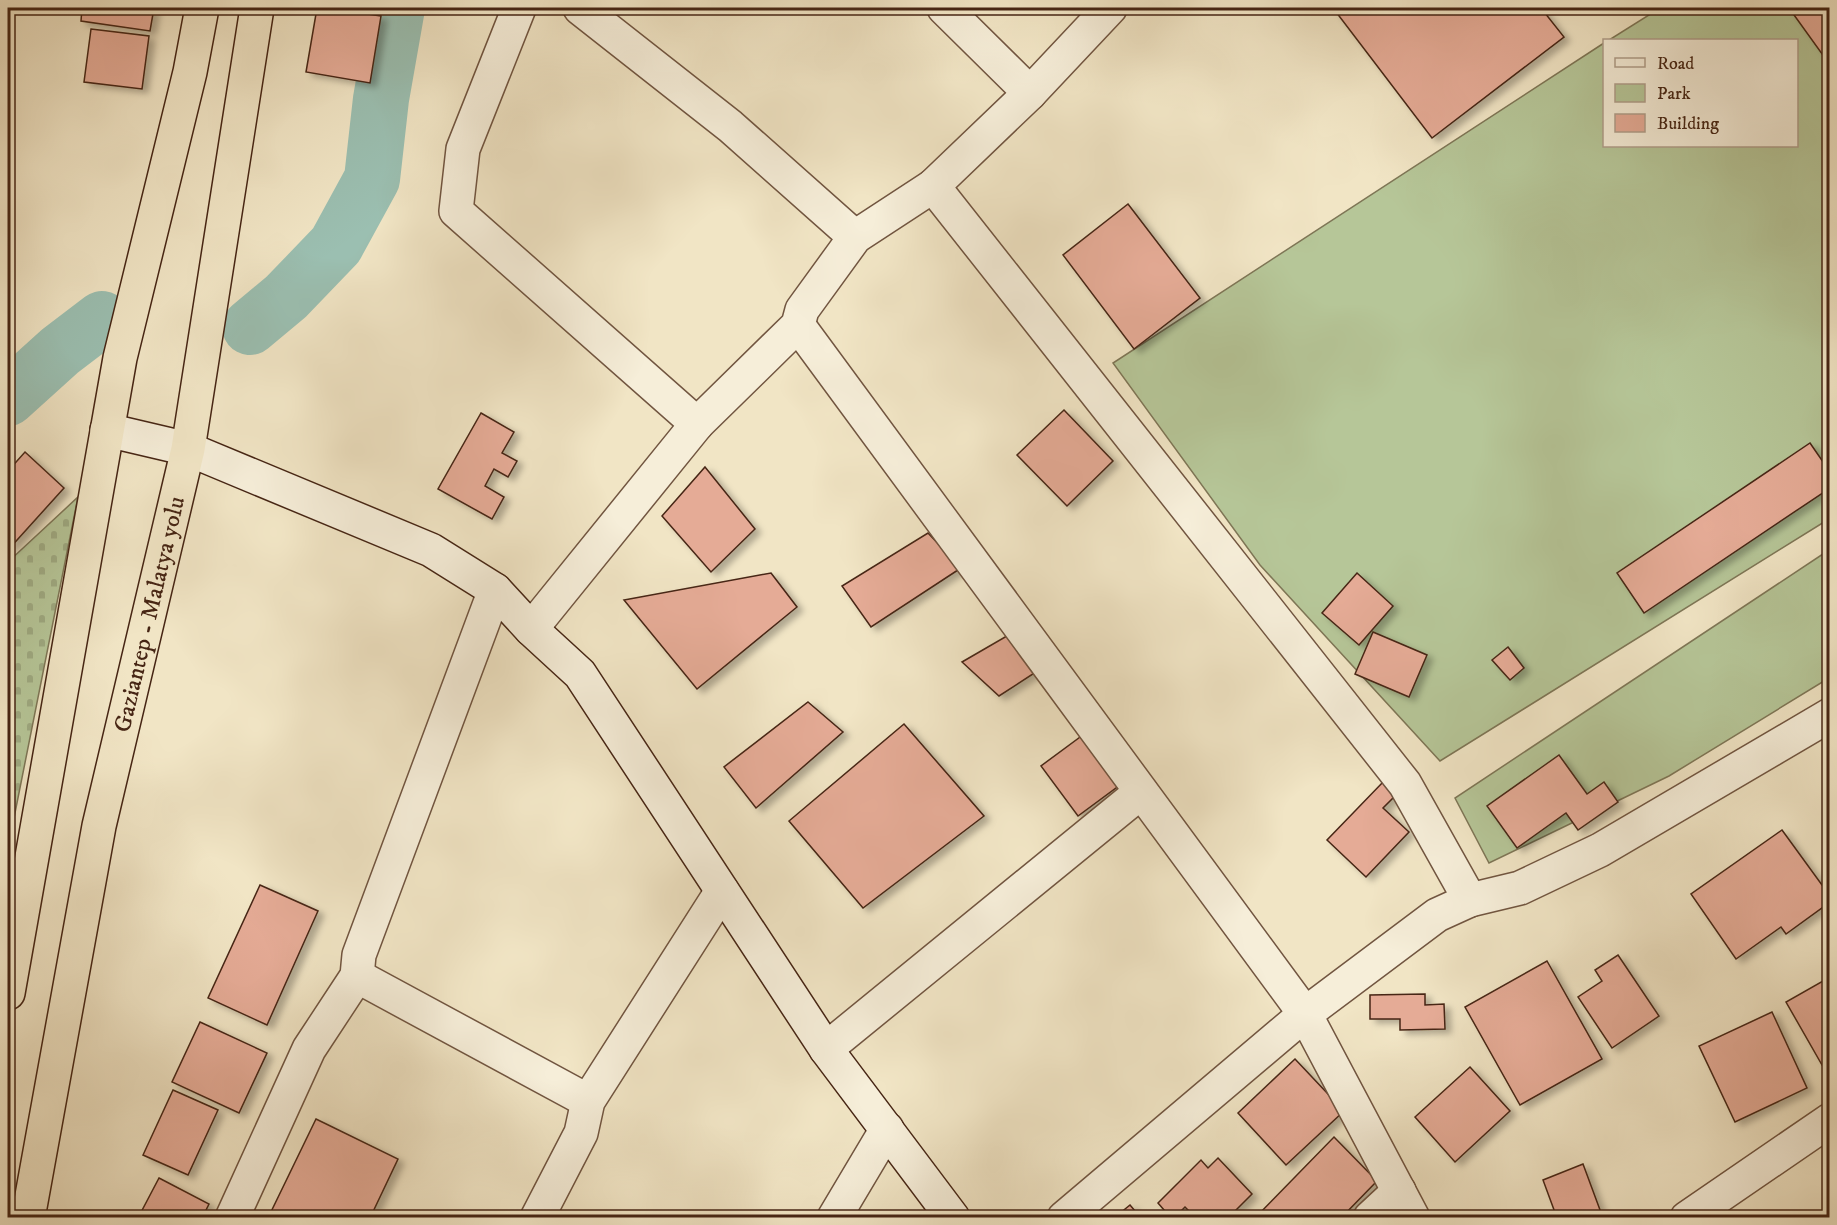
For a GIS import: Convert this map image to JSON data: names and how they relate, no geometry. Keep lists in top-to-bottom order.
{
  "streets": {
    "highway": ["Gaziantep - Malatya yolu"]
  },
  "legend": ["Road", "Park", "Building"]
}
